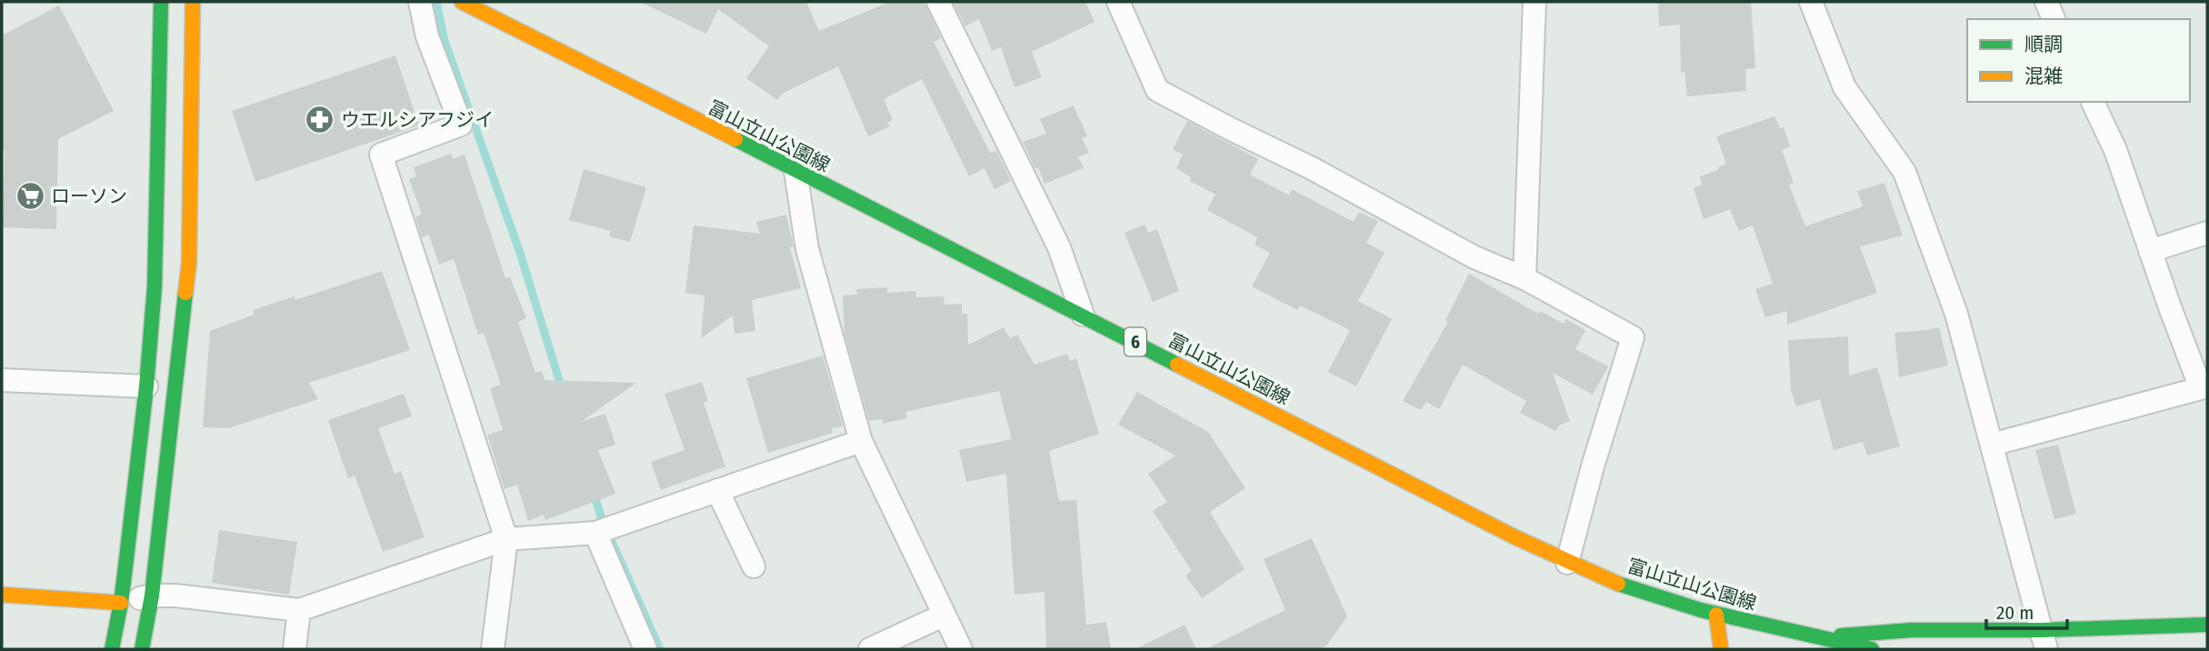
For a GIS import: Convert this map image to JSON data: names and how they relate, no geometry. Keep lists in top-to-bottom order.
{
  "streets": {
    "main road": ["富山立山公園線", "6"]
  },
  "places": {
    "pharmacy": ["ウエルシアフジイ"],
    "supermarket": ["ローソン"]
  },
  "legend": ["順調", "混雑"],
  "scale_bar": "20 m"
}
